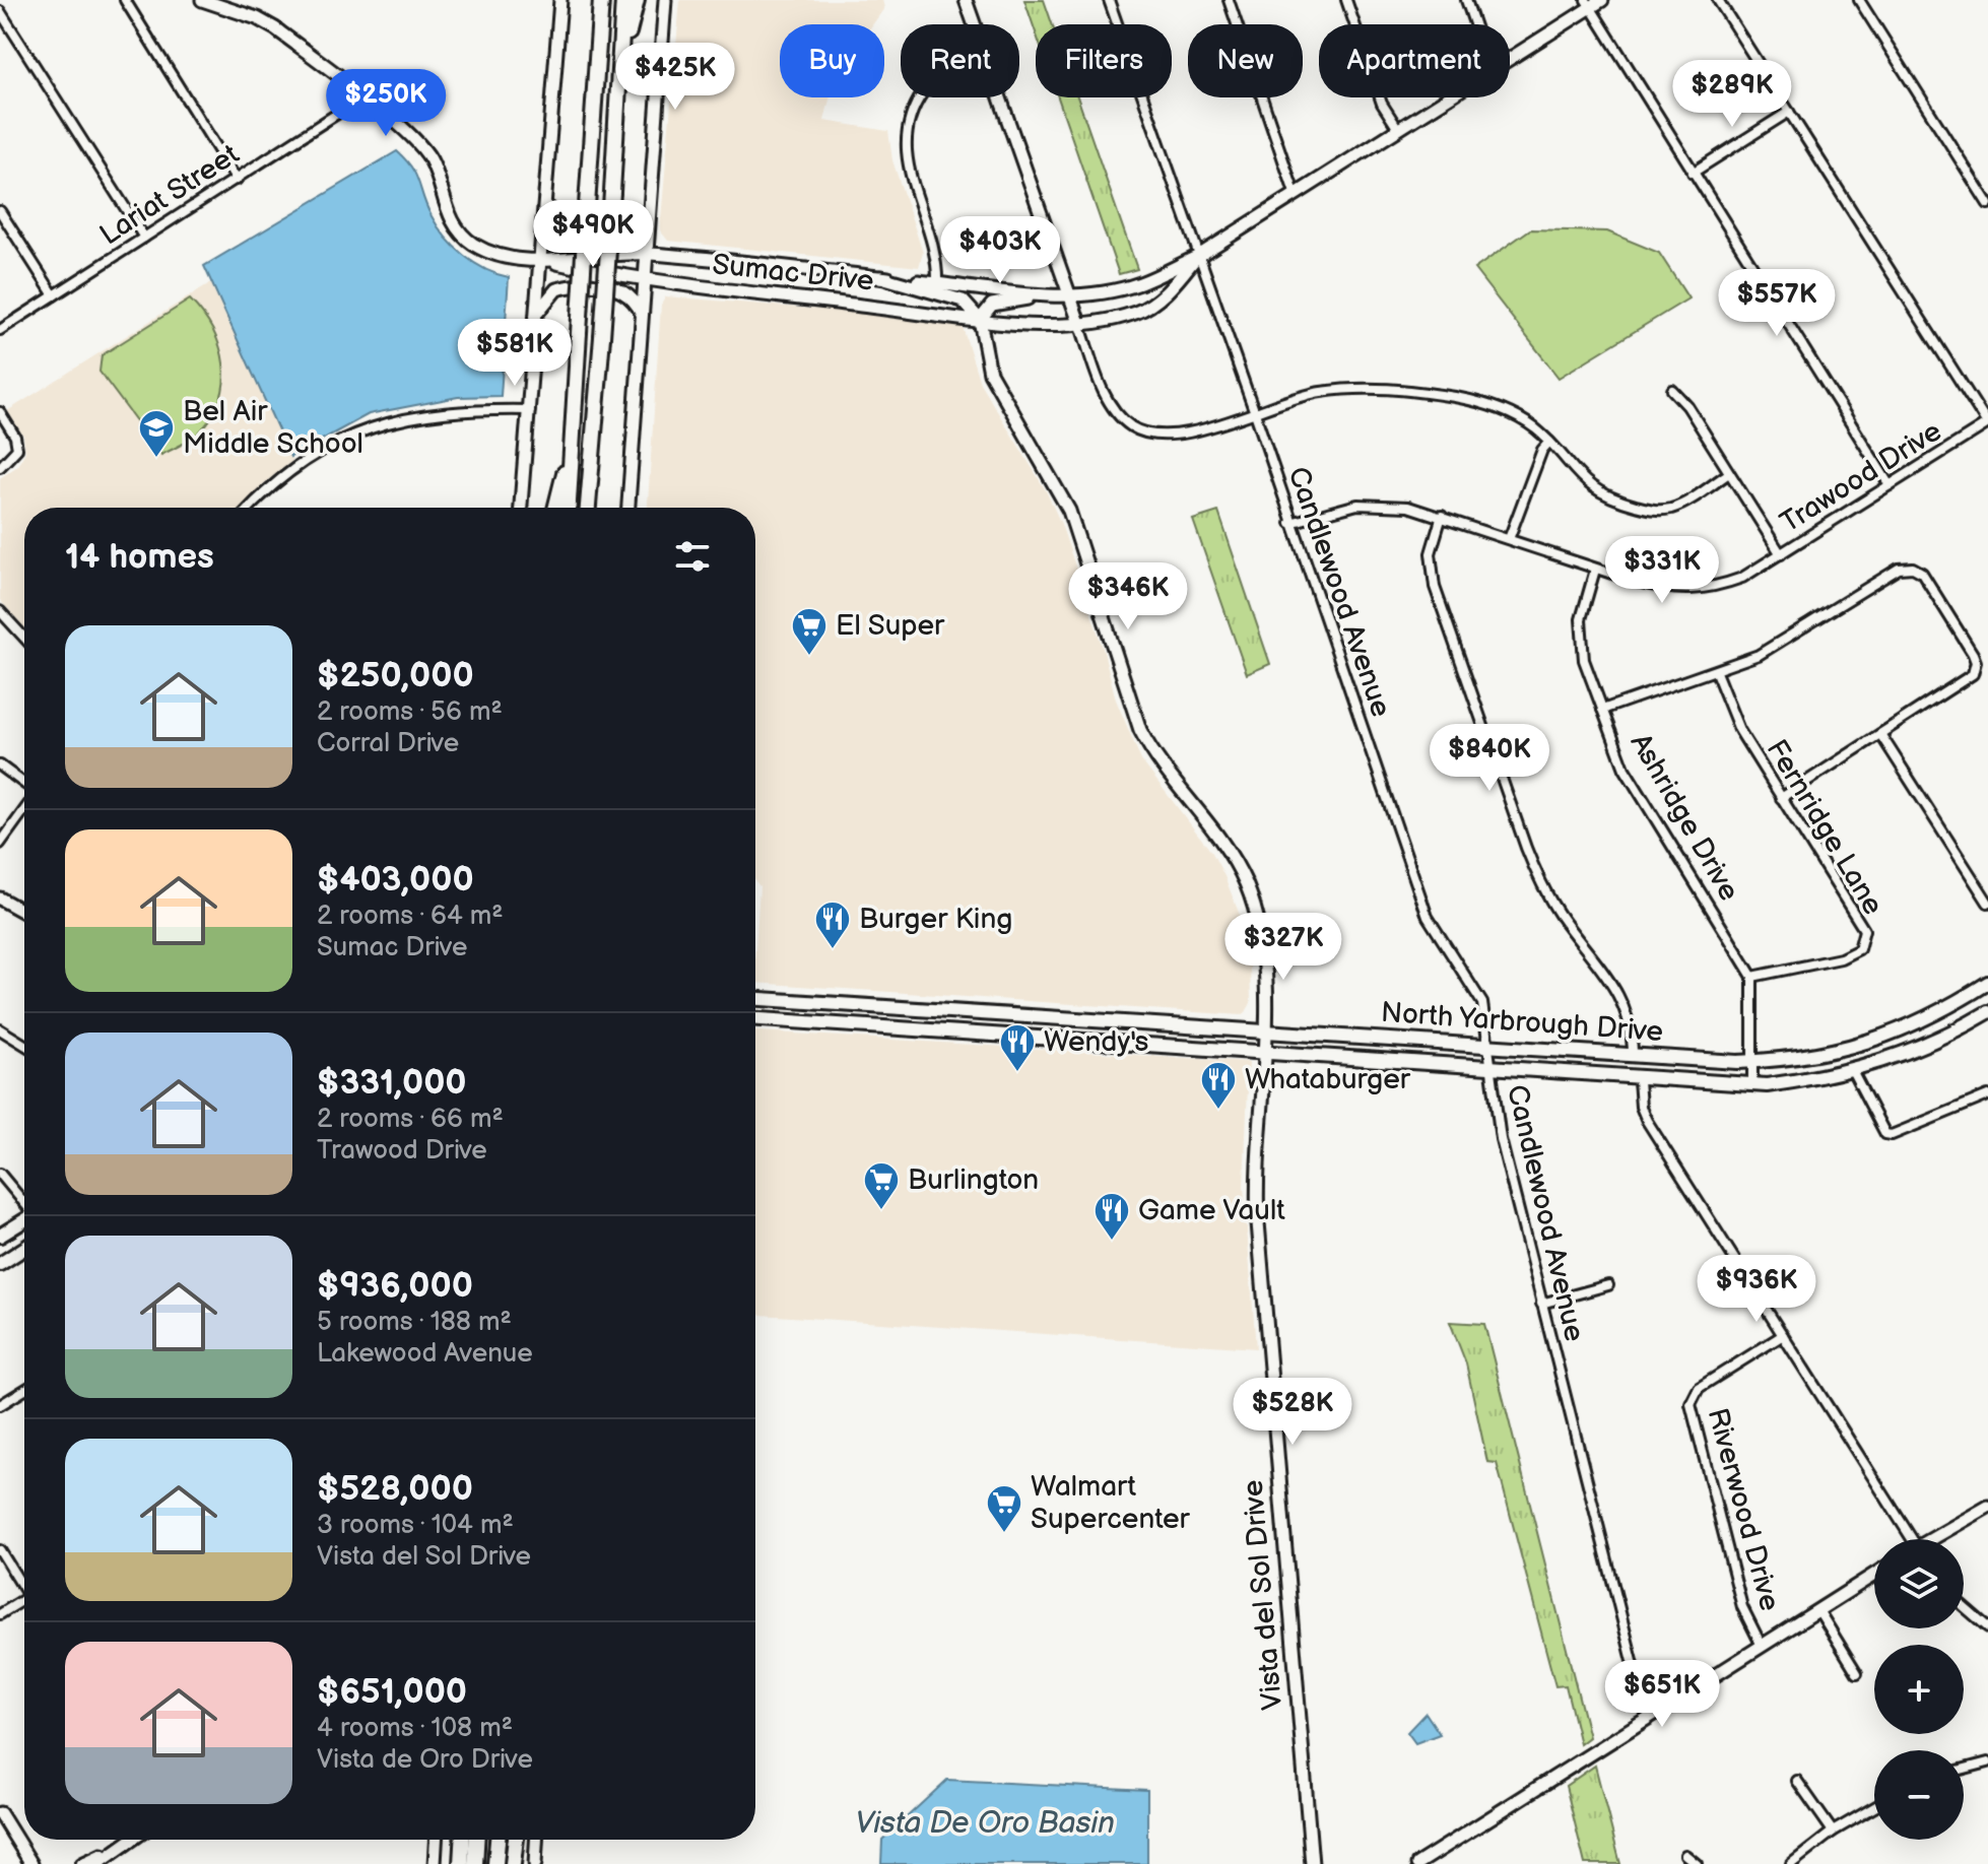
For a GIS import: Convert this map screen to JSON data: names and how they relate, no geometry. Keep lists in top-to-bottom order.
{
  "streets": {
    "main road": ["North Yarbrough Drive"],
    "street": [
      "Lariat Street",
      "Sumac Drive",
      "Trawood Drive",
      "Candlewood Avenue",
      "Ashridge Drive",
      "Fernridge Lane",
      "Riverwood Drive",
      "Vista del Sol Drive"
    ]
  },
  "crossings": [
    ["Sumac Drive", "Candlewood Avenue"],
    ["Sumac Drive", "Vista del Sol Drive"],
    ["Trawood Drive", "Candlewood Avenue"],
    ["Trawood Drive", "Ashridge Drive"],
    ["Candlewood Avenue", "North Yarbrough Drive"],
    ["Ashridge Drive", "Fernridge Lane"],
    ["North Yarbrough Drive", "Vista del Sol Drive"]
  ],
  "water": ["Vista De Oro Basin"],
  "places": {
    "school or university": ["Bel Air Middle School"],
    "supermarket": ["El Super", "Burlington", "Walmart Supercenter"],
    "restaurant": [
      "Burger King",
      "Wendy's",
      "Whataburger",
      "Game Vault"
    ]
  },
  "page": {
    "chip": [
      "Buy",
      "Rent",
      "Filters",
      "New",
      "Apartment"
    ],
    "price": [
      "$425K",
      "$289K",
      "$250K",
      "$490K",
      "$403K",
      "$557K",
      "$581K",
      "$331K",
      "$346K",
      "$840K",
      "$327K",
      "$936K",
      "$528K",
      "$651K"
    ],
    "heading": "14 homes",
    "list": [
      {
        "name": "$250,000",
        "note": "2 rooms · 56 m² · Corral Drive"
      },
      {
        "name": "$403,000",
        "note": "2 rooms · 64 m² · Sumac Drive"
      },
      {
        "name": "$331,000",
        "note": "2 rooms · 66 m² · Trawood Drive"
      },
      {
        "name": "$936,000",
        "note": "5 rooms · 188 m² · Lakewood Avenue"
      },
      {
        "name": "$528,000",
        "note": "3 rooms · 104 m² · Vista del Sol Drive"
      },
      {
        "name": "$651,000",
        "note": "4 rooms · 108 m² · Vista de Oro Drive"
      }
    ],
    "map_buttons": ["+", "−"]
  }
}
